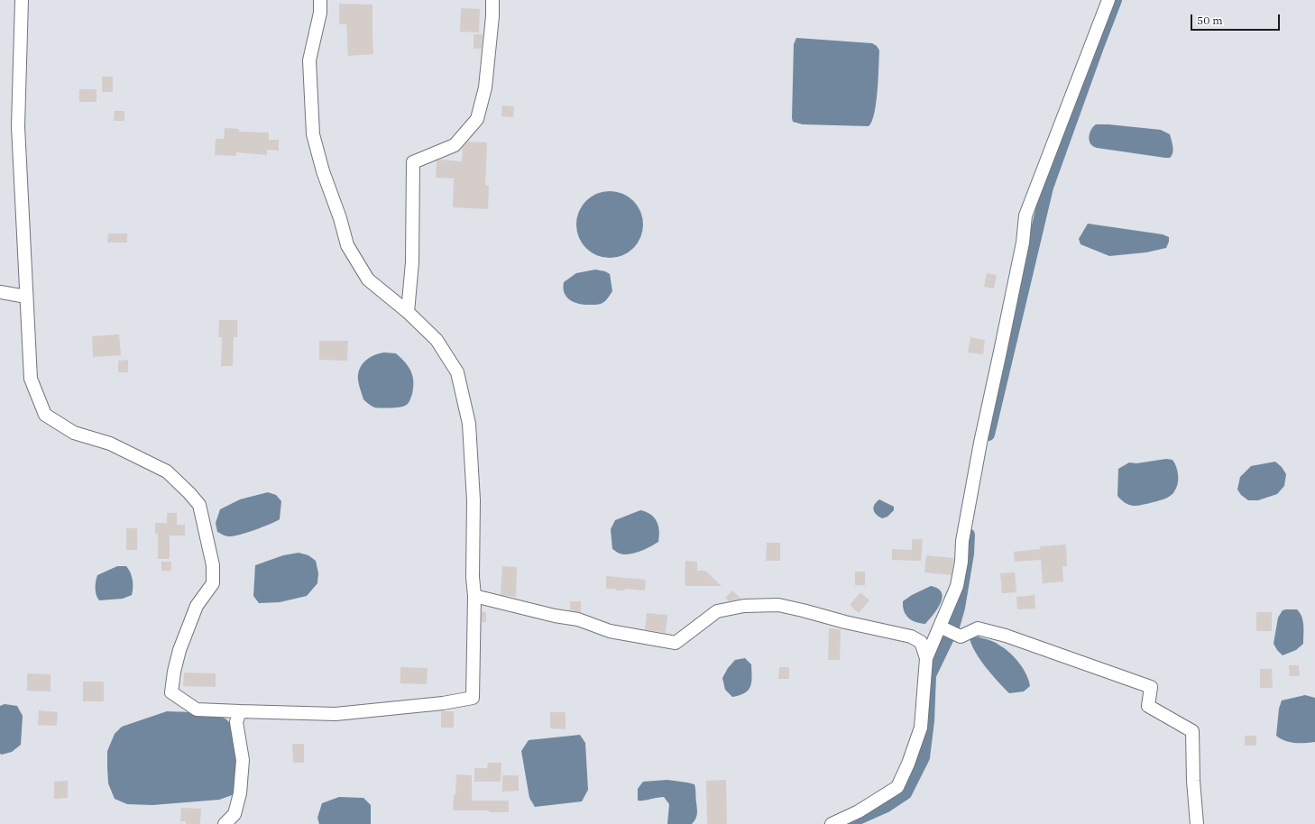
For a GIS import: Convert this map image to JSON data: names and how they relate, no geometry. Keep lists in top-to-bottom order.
{
  "scale_bar": "50 m"
}
